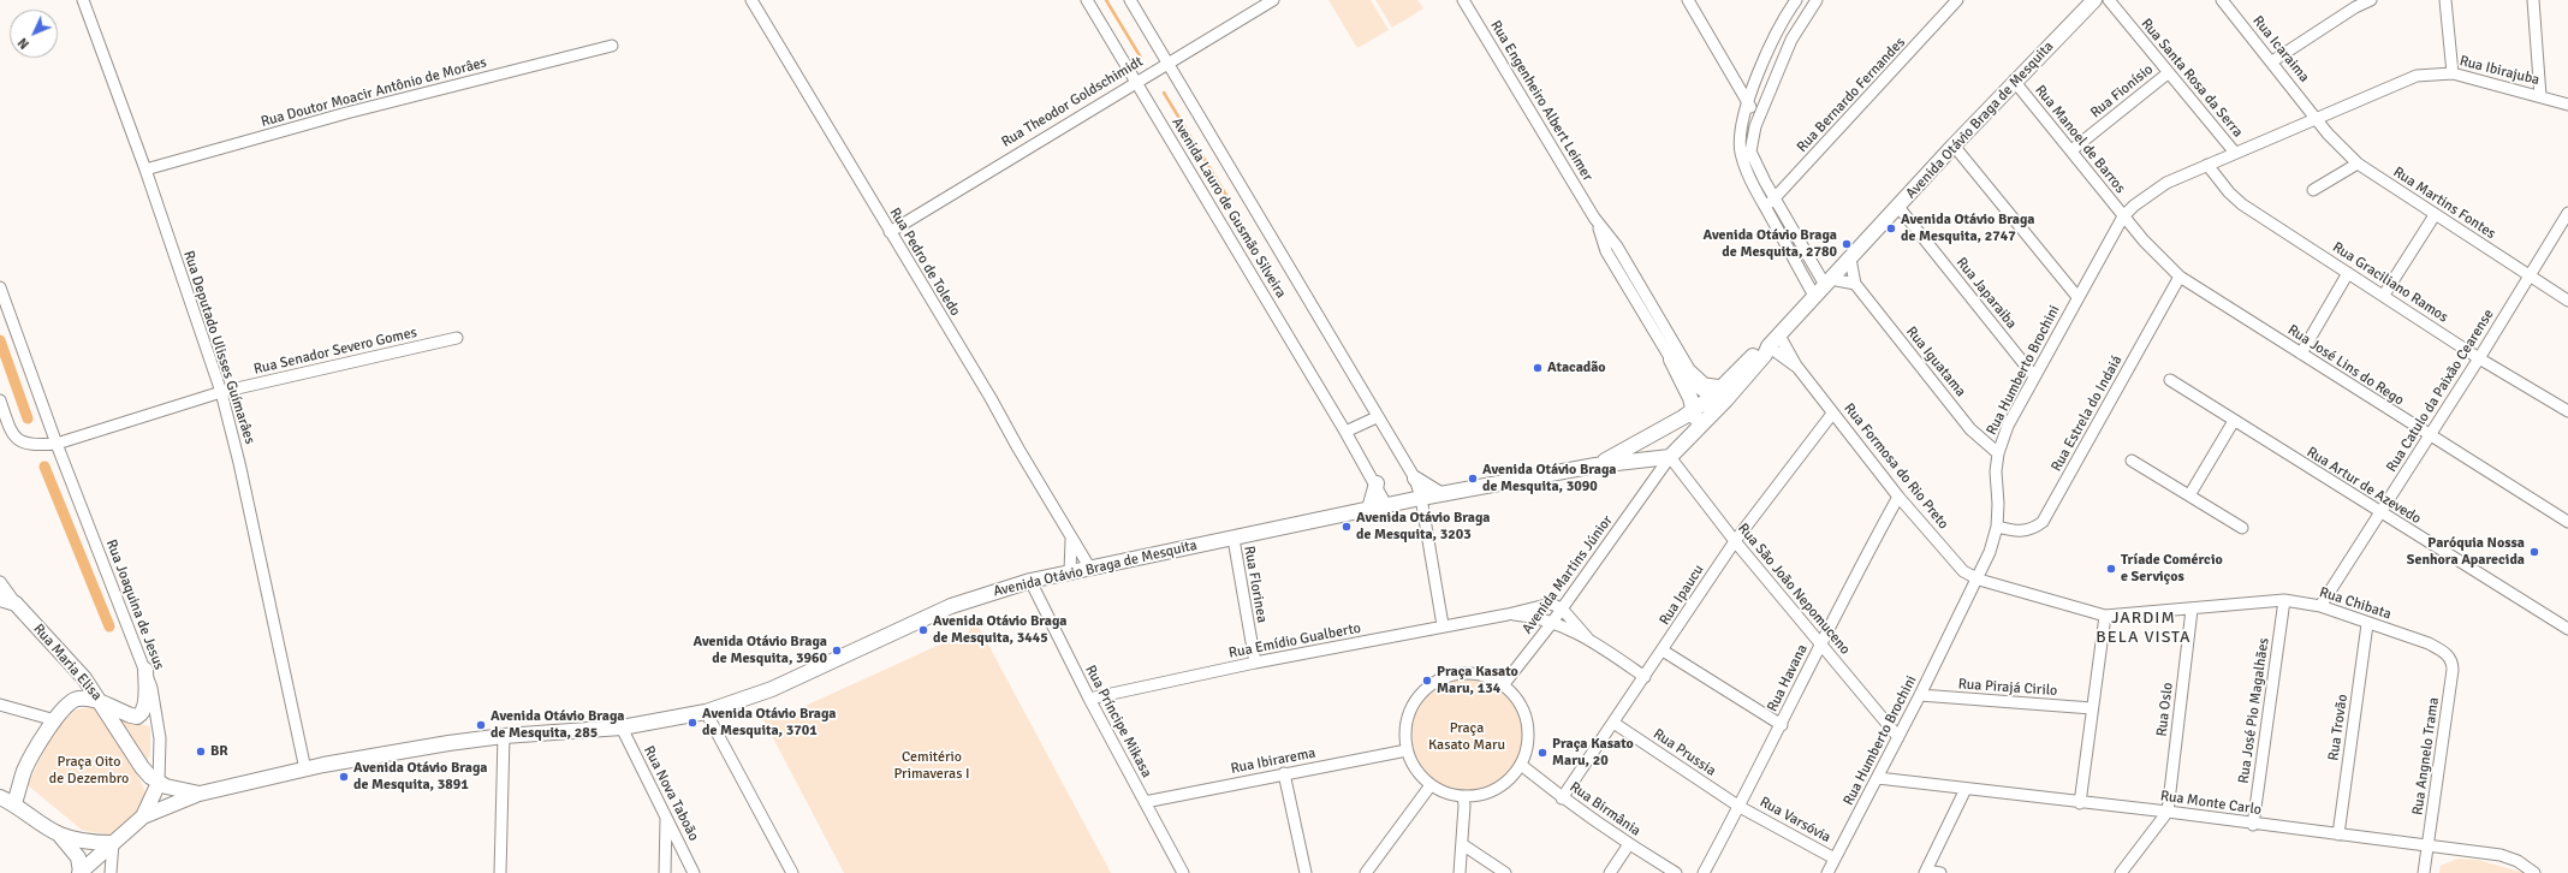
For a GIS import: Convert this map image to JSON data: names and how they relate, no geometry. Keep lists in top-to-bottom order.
{
  "streets": {
    "main road": ["Avenida Otávio Braga de Mesquita", "Rua Maria Elisa"],
    "street": [
      "Rua Icaraima",
      "Rua Ibirajuba",
      "Rua Santa Rosa da Serra",
      "Rua Fionísio",
      "Rua Doutor Moacir Antônio de Morâes",
      "Rua Bernardo Fernandes",
      "Rua Engenheiro Albert Leimer",
      "Rua Theodor Goldschimidt",
      "Rua Manoel de Barros",
      "Rua Martins Fontes",
      "Avenida Lauro de Gusmão Silveira",
      "Rua Pedro de Toledo",
      "Rua Graciliano Ramos",
      "Rua Japaraiba",
      "Rua Deputado Ulisses Guímarâes",
      "Rua Senador Severo Gomes",
      "Rua Iguatama",
      "Rua José Lins do Rego",
      "Rua Humberto Brochini",
      "Rua Catulo da Paixão Cearense",
      "Rua Estrela do Indaiá",
      "Rua Formosa do Rio Preto",
      "Rua Artur de Azevedo",
      "Avenida Martins Júnior",
      "Rua Florinea",
      "Rua São João Nepomuceno",
      "Rua Ipaucu",
      "Rua Chibata",
      "Rua Joaquina de Jesus",
      "Rua Emídio Gualberto",
      "Rua Havana",
      "Rua Pirajá Cirilo",
      "Rua Oslo",
      "Rua José Pio Magalhães",
      "Rua Príncipe Mikasa",
      "Rua Trovão",
      "Rua Prussia",
      "Rua Angnelo Trama",
      "Rua Ibirarema",
      "Rua Nova Taboão",
      "Rua Monte Carlo",
      "Rua Birmânia",
      "Rua Varsóvia"
    ]
  },
  "crossings": [
    ["Rua Icaraima", "Rua Ibirajuba"],
    ["Rua Icaraima", "Rua Martins Fontes"],
    ["Rua Icaraima", "Rua Humberto Brochini"],
    ["Rua Ibirajuba", "Rua Martins Fontes"],
    ["Rua Ibirajuba", "Rua Humberto Brochini"],
    ["Rua Santa Rosa da Serra", "Rua Fionísio"],
    ["Rua Santa Rosa da Serra", "Rua Humberto Brochini"],
    ["Rua Fionísio", "Rua Manoel de Barros"],
    ["Rua Doutor Moacir Antônio de Morâes", "Rua Deputado Ulisses Guímarâes"],
    ["Rua Engenheiro Albert Leimer", "Avenida Otávio Braga de Mesquita"],
    ["Rua Theodor Goldschimidt", "Avenida Lauro de Gusmão Silveira"],
    ["Rua Theodor Goldschimidt", "Rua Pedro de Toledo"],
    ["Avenida Otávio Braga de Mesquita", "Rua Manoel de Barros"],
    ["Avenida Otávio Braga de Mesquita", "Avenida Lauro de Gusmão Silveira"],
    ["Avenida Otávio Braga de Mesquita", "Rua Pedro de Toledo"],
    ["Avenida Otávio Braga de Mesquita", "Rua Japaraiba"],
    ["Avenida Otávio Braga de Mesquita", "Rua Deputado Ulisses Guímarâes"],
    ["Avenida Otávio Braga de Mesquita", "Rua Iguatama"],
    ["Avenida Otávio Braga de Mesquita", "Rua Formosa do Rio Preto"],
    ["Avenida Otávio Braga de Mesquita", "Avenida Martins Júnior"],
    ["Avenida Otávio Braga de Mesquita", "Rua Florinea"],
    ["Avenida Otávio Braga de Mesquita", "Rua São João Nepomuceno"],
    ["Avenida Otávio Braga de Mesquita", "Rua Joaquina de Jesus"],
    ["Avenida Otávio Braga de Mesquita", "Rua Maria Elisa"],
    ["Avenida Otávio Braga de Mesquita", "Rua Príncipe Mikasa"],
    ["Avenida Otávio Braga de Mesquita", "Rua Nova Taboão"],
    ["Rua Manoel de Barros", "Rua José Lins do Rego"],
    ["Rua Manoel de Barros", "Rua Humberto Brochini"],
    ["Rua Martins Fontes", "Rua Humberto Brochini"],
    ["Rua Martins Fontes", "Rua Catulo da Paixão Cearense"],
    ["Avenida Lauro de Gusmão Silveira", "Rua Emídio Gualberto"],
    ["Rua Graciliano Ramos", "Rua Humberto Brochini"],
    ["Rua Graciliano Ramos", "Rua Catulo da Paixão Cearense"],
    ["Rua Japaraiba", "Rua Humberto Brochini"],
    ["Rua Deputado Ulisses Guímarâes", "Rua Senador Severo Gomes"],
    ["Rua Senador Severo Gomes", "Rua Joaquina de Jesus"],
    ["Rua Iguatama", "Rua Humberto Brochini"],
    ["Rua José Lins do Rego", "Rua Humberto Brochini"],
    ["Rua José Lins do Rego", "Rua Catulo da Paixão Cearense"],
    ["Rua José Lins do Rego", "Rua Estrela do Indaiá"],
    ["Rua Humberto Brochini", "Rua Estrela do Indaiá"],
    ["Rua Humberto Brochini", "Rua Formosa do Rio Preto"],
    ["Rua Humberto Brochini", "Rua São João Nepomuceno"],
    ["Rua Humberto Brochini", "Rua Chibata"],
    ["Rua Humberto Brochini", "Rua Pirajá Cirilo"],
    ["Rua Humberto Brochini", "Rua Monte Carlo"],
    ["Rua Humberto Brochini", "Rua Varsóvia"],
    ["Rua Catulo da Paixão Cearense", "Rua Artur de Azevedo"],
    ["Rua Catulo da Paixão Cearense", "Rua Chibata"],
    ["Rua Formosa do Rio Preto", "Rua Ipaucu"],
    ["Rua Formosa do Rio Preto", "Rua Chibata"],
    ["Rua Formosa do Rio Preto", "Rua Havana"],
    ["Avenida Martins Júnior", "Rua São João Nepomuceno"],
    ["Avenida Martins Júnior", "Rua Emídio Gualberto"],
    ["Avenida Martins Júnior", "Rua Ibirarema"],
    ["Avenida Martins Júnior", "Rua Birmânia"],
    ["Rua Florinea", "Rua Emídio Gualberto"],
    ["Rua São João Nepomuceno", "Rua Ipaucu"],
    ["Rua São João Nepomuceno", "Rua Havana"],
    ["Rua Ipaucu", "Rua Emídio Gualberto"],
    ["Rua Ipaucu", "Rua Prussia"],
    ["Rua Ipaucu", "Rua Birmânia"],
    ["Rua Chibata", "Rua Oslo"],
    ["Rua Chibata", "Rua José Pio Magalhães"],
    ["Rua Chibata", "Rua Trovão"],
    ["Rua Chibata", "Rua Angnelo Trama"],
    ["Rua Joaquina de Jesus", "Rua Maria Elisa"],
    ["Rua Emídio Gualberto", "Rua Príncipe Mikasa"],
    ["Rua Havana", "Rua Prussia"],
    ["Rua Havana", "Rua Varsóvia"],
    ["Rua Oslo", "Rua Monte Carlo"],
    ["Rua José Pio Magalhães", "Rua Monte Carlo"],
    ["Rua Príncipe Mikasa", "Rua Ibirarema"],
    ["Rua Trovão", "Rua Monte Carlo"],
    ["Rua Prussia", "Rua Varsóvia"],
    ["Rua Angnelo Trama", "Rua Monte Carlo"],
    ["Rua Ibirarema", "Rua Birmânia"]
  ],
  "districts": ["JARDIM BELA VISTA"],
  "parks": ["Praça Kasato Maru", "Cemitério Primaveras I", "Praça Oito de Dezembro"],
  "places": [
    "Avenida Otávio Braga de Mesquita, 2747",
    "Avenida Otávio Braga de Mesquita, 2780",
    "Atacadão",
    "Avenida Otávio Braga de Mesquita, 3090",
    "Avenida Otávio Braga de Mesquita, 3203",
    "Paróquia Nossa Senhora Aparecida",
    "Tríade Comércio e Serviços",
    "Avenida Otávio Braga de Mesquita, 3445",
    "Avenida Otávio Braga de Mesquita, 3960",
    "Praça Kasato Maru, 134",
    "Avenida Otávio Braga de Mesquita, 3701",
    "Avenida Otávio Braga de Mesquita, 285",
    "BR",
    "Praça Kasato Maru, 20",
    "Avenida Otávio Braga de Mesquita, 3891"
  ],
  "north": "bottom left"
}
